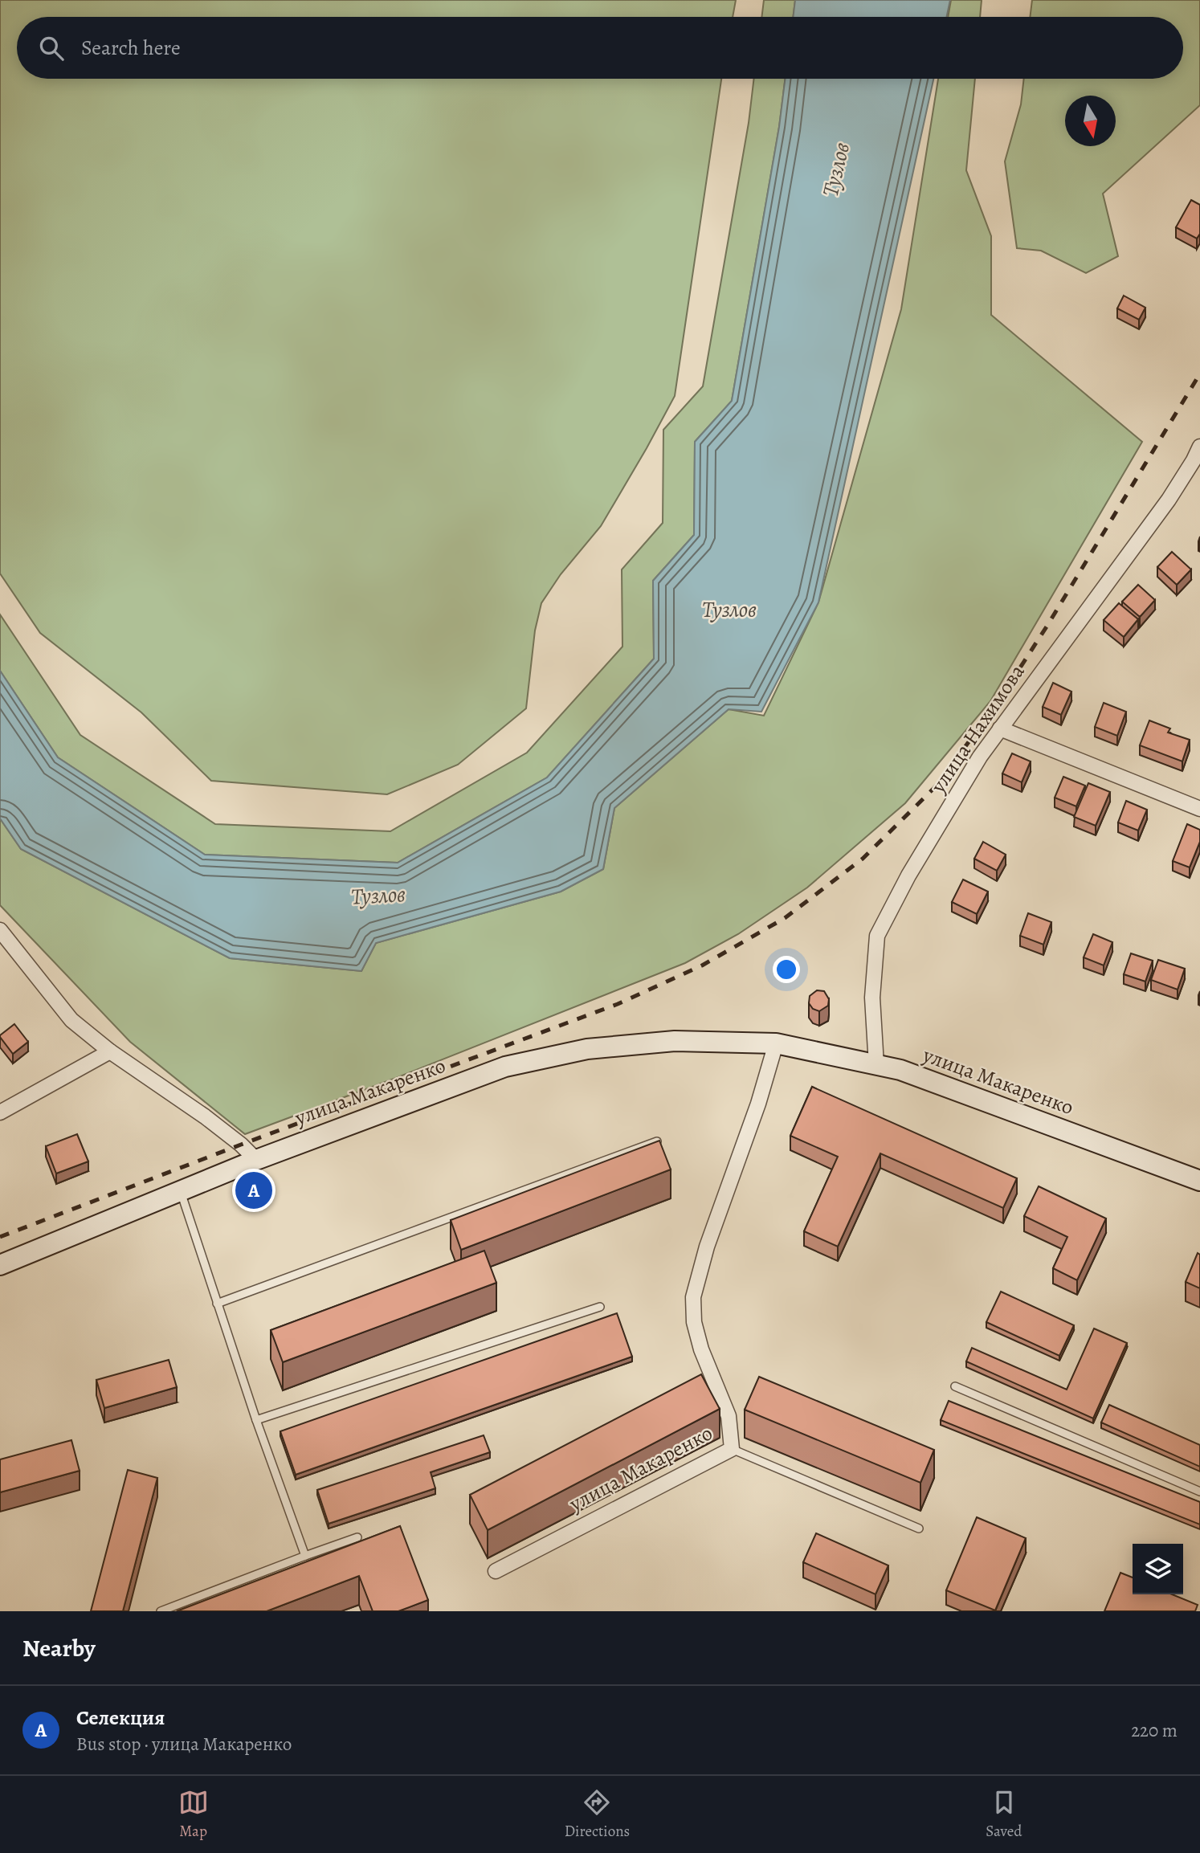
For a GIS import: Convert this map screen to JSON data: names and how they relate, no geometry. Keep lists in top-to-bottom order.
{
  "streets": {
    "main road": ["улица Макаренко"],
    "street": ["улица Нахимова"]
  },
  "crossings": [
    ["улица Нахимова", "улица Макаренко"]
  ],
  "water": ["Тузлов"],
  "north": "bottom",
  "page": {
    "search": "Search here",
    "pins": "A",
    "heading": "Nearby",
    "list": [
      {
        "mark": "A",
        "name": "Селекция",
        "note": "Bus stop · улица Макаренко",
        "value": "220 m"
      }
    ],
    "nav": ["Map", "Directions", "Saved"]
  }
}
